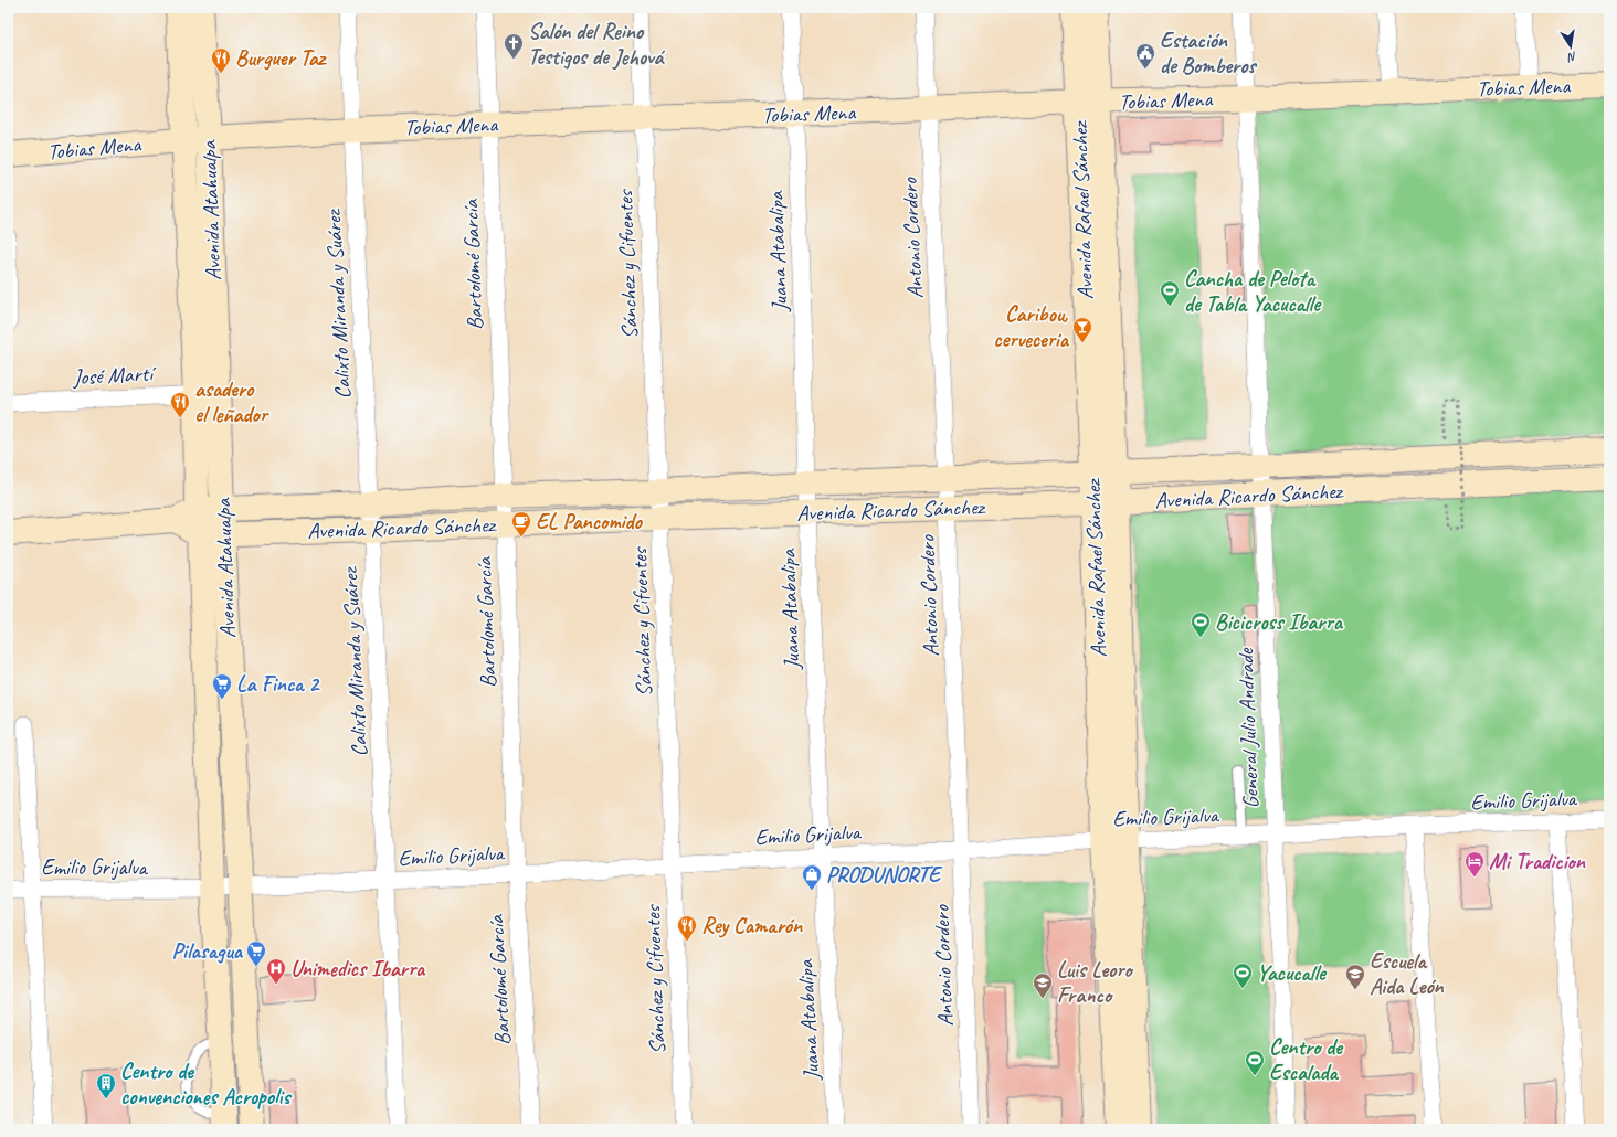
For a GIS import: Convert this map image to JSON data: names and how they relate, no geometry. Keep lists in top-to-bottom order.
{
  "streets": {
    "main road": [
      "Tobias Mena",
      "Avenida Atahualpa",
      "Avenida Rafael Sánchez",
      "Avenida Ricardo Sánchez"
    ],
    "street": [
      "Antonio Cordero",
      "Juana Atabalipa",
      "Bartolomé García",
      "Sánchez y Cifuentes",
      "Calixto Miranda y Suárez",
      "José Martí",
      "General Julio Andrade",
      "Emilio Grijalva"
    ]
  },
  "crossings": [
    ["Tobias Mena", "Avenida Atahualpa"],
    ["Tobias Mena", "Avenida Rafael Sánchez"],
    ["Tobias Mena", "Antonio Cordero"],
    ["Tobias Mena", "Juana Atabalipa"],
    ["Tobias Mena", "Bartolomé García"],
    ["Tobias Mena", "Sánchez y Cifuentes"],
    ["Tobias Mena", "Calixto Miranda y Suárez"],
    ["Tobias Mena", "General Julio Andrade"],
    ["Avenida Atahualpa", "José Martí"],
    ["Avenida Atahualpa", "Avenida Ricardo Sánchez"],
    ["Avenida Atahualpa", "Emilio Grijalva"],
    ["Avenida Rafael Sánchez", "Avenida Ricardo Sánchez"],
    ["Avenida Rafael Sánchez", "Emilio Grijalva"],
    ["Antonio Cordero", "Avenida Ricardo Sánchez"],
    ["Antonio Cordero", "Emilio Grijalva"],
    ["Juana Atabalipa", "Avenida Ricardo Sánchez"],
    ["Juana Atabalipa", "Emilio Grijalva"],
    ["Bartolomé García", "Avenida Ricardo Sánchez"],
    ["Bartolomé García", "Emilio Grijalva"],
    ["Sánchez y Cifuentes", "Avenida Ricardo Sánchez"],
    ["Sánchez y Cifuentes", "Emilio Grijalva"],
    ["Calixto Miranda y Suárez", "Avenida Ricardo Sánchez"],
    ["Calixto Miranda y Suárez", "Emilio Grijalva"],
    ["Avenida Ricardo Sánchez", "General Julio Andrade"],
    ["General Julio Andrade", "Emilio Grijalva"]
  ],
  "places": {
    "church": ["Salón del Reino Testigos de Jehová"],
    "public building": ["Estación de Bomberos"],
    "restaurant": ["Burguer Taz", "asadero el leñador", "Rey Camarón"],
    "sports": [
      "Cancha de Pelota de Tabla Yacucalle",
      "Bicicross Ibarra",
      "Yacucalle",
      "Centro de Escalada"
    ],
    "bar": ["Caribou, cerveceria"],
    "cafe": ["EL Pancomido"],
    "supermarket": ["La Finca 2", "Pilasagua"],
    "hotel": ["Mi Tradicion"],
    "shop": ["PRODUNORTE"],
    "hospital": ["Unimedics Ibarra"],
    "school or university": ["Escuela Aida León", "Luis Leoro Franco"],
    "building": ["Centro de convenciones Acropolis"]
  },
  "north": "bottom"
}
